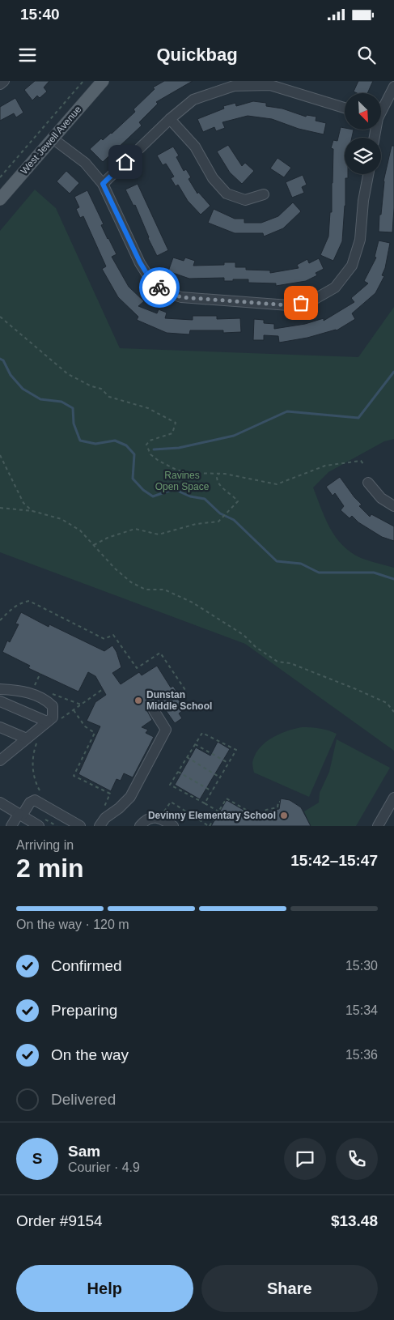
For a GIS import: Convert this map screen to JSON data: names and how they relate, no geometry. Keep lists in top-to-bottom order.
{
  "streets": {
    "main road": ["West Jewell Avenue"]
  },
  "parks": ["Ravines Open Space"],
  "places": ["Dunstan Middle School", "Devinny Elementary School"],
  "north": "bottom right",
  "page": {
    "status": "15:40",
    "header": "Quickbag",
    "heading": ["2 min", "Arriving in", "15:42–15:47"],
    "panel": [
      "Sam",
      "Courier · 4.9",
      "Order #9154",
      "$13.48"
    ],
    "bar": "On the way · 120 m",
    "list": [
      ["Confirmed", "15:30"],
      ["Preparing", "15:34"],
      ["On the way", "15:36"],
      "Delivered"
    ],
    "round": "S",
    "buttons": ["Help", "Share"]
  }
}
